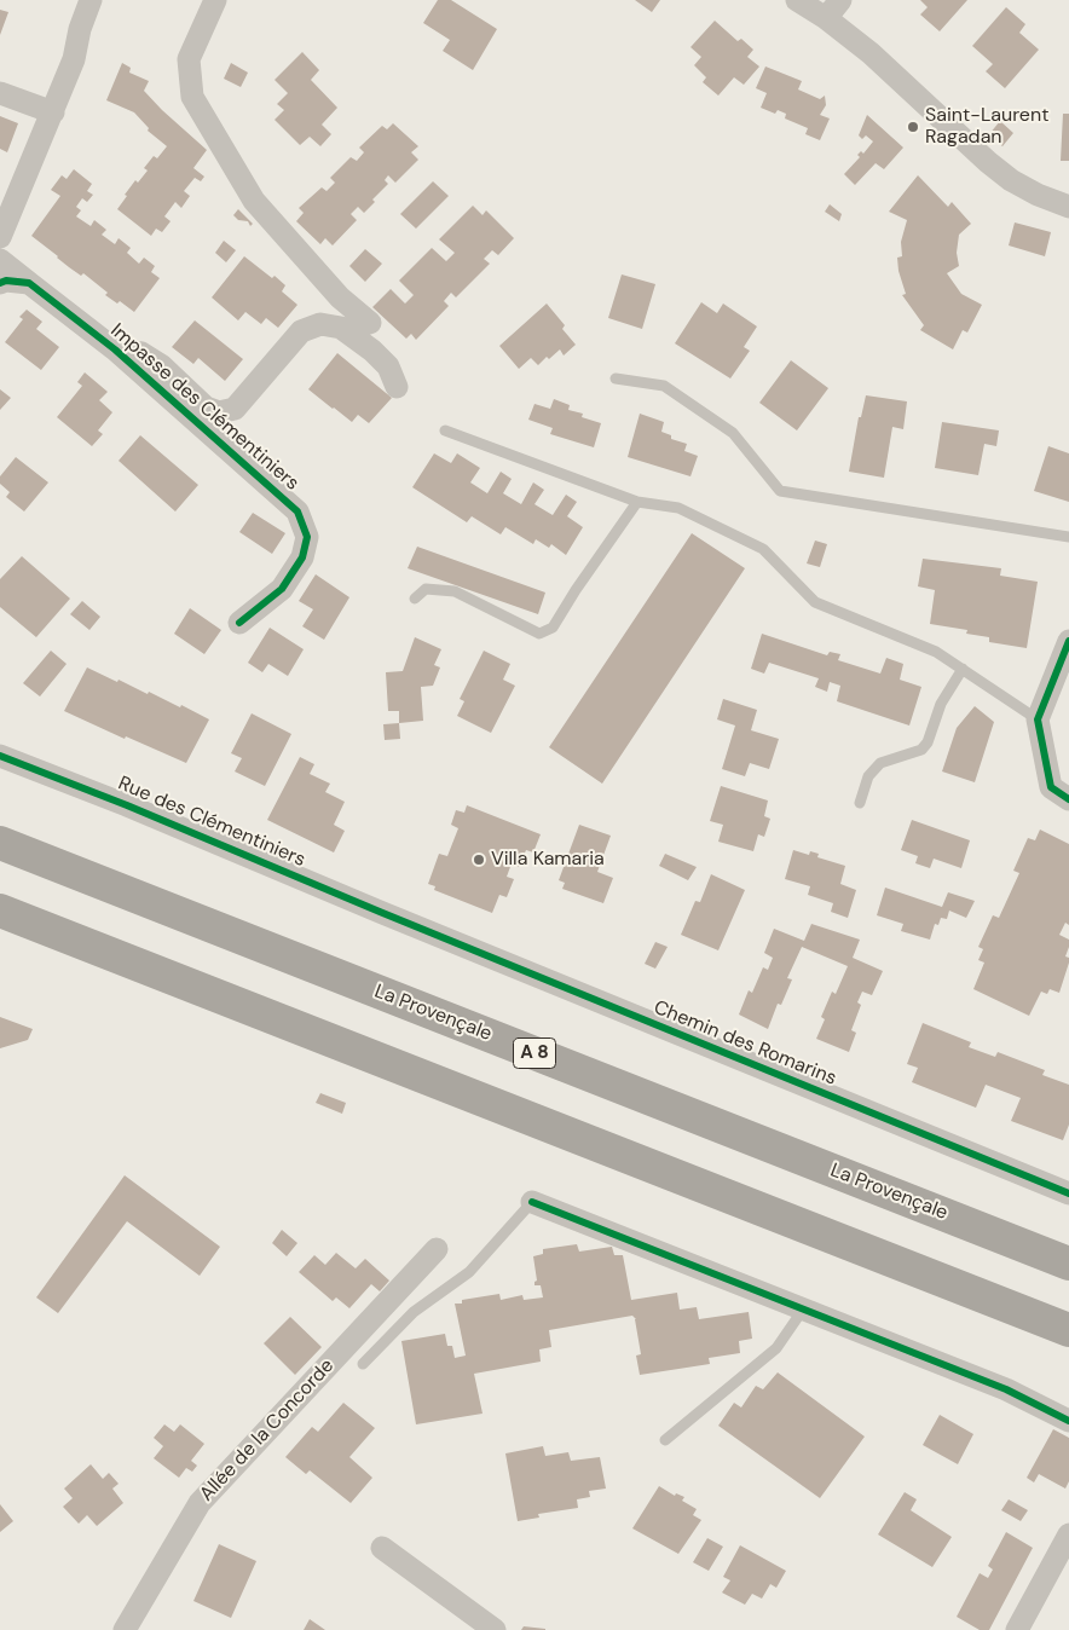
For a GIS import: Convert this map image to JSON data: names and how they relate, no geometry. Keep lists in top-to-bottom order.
{
  "streets": {
    "highway": ["La Provençale", "A 8"],
    "street": [
      "Impasse des Clémentiniers",
      "Rue des Clémentiniers",
      "Chemin des Romarins",
      "Allée de la Concorde"
    ]
  },
  "crossings": [
    ["Rue des Clémentiniers", "Chemin des Romarins"]
  ],
  "places": ["Saint-Laurent Ragadan", "Villa Kamaria"]
}
